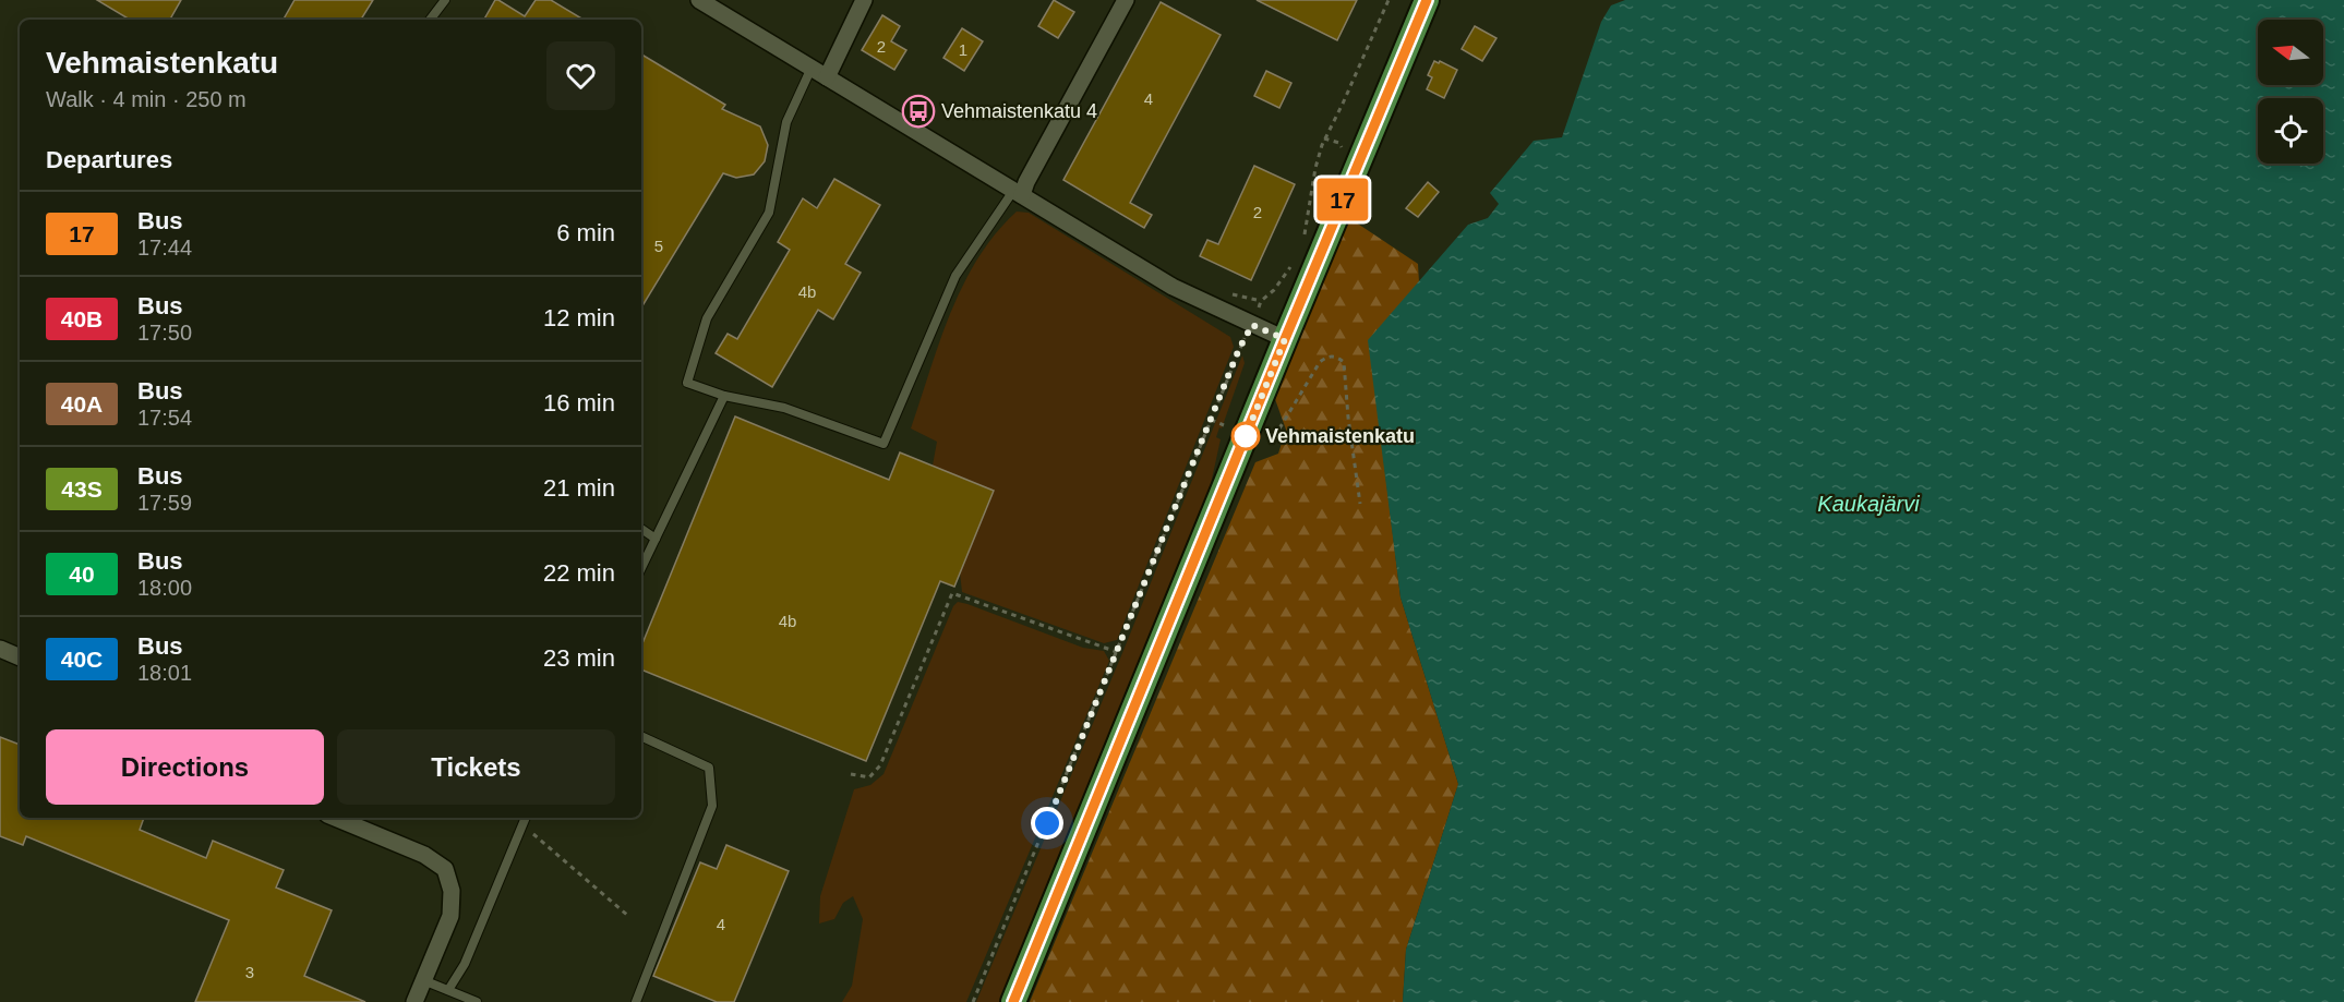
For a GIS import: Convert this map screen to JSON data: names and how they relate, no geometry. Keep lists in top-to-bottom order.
{
  "water": ["Kaukajärvi"],
  "places": {
    "bus stop": ["Vehmaistenkatu 4"],
    "other": ["Vehmaistenkatu"]
  },
  "lines": ["bus line 17"],
  "house_numbers": [
    "2",
    "1",
    "4",
    "2",
    "5",
    "4b",
    "4b",
    "4",
    "3"
  ],
  "north": "left",
  "page": {
    "on_map": "17",
    "heading": [
      ["Vehmaistenkatu", "Walk · 4 min · 250 m"],
      "Departures"
    ],
    "list": [
      {
        "mark": "17",
        "name": "Bus",
        "note": "17:44",
        "value": "6 min"
      },
      {
        "mark": "40B",
        "name": "Bus",
        "note": "17:50",
        "value": "12 min"
      },
      {
        "mark": "40A",
        "name": "Bus",
        "note": "17:54",
        "value": "16 min"
      },
      {
        "mark": "43S",
        "name": "Bus",
        "note": "17:59",
        "value": "21 min"
      },
      {
        "mark": "40",
        "name": "Bus",
        "note": "18:00",
        "value": "22 min"
      },
      {
        "mark": "40C",
        "name": "Bus",
        "note": "18:01",
        "value": "23 min"
      }
    ],
    "buttons": ["Directions", "Tickets"]
  }
}
